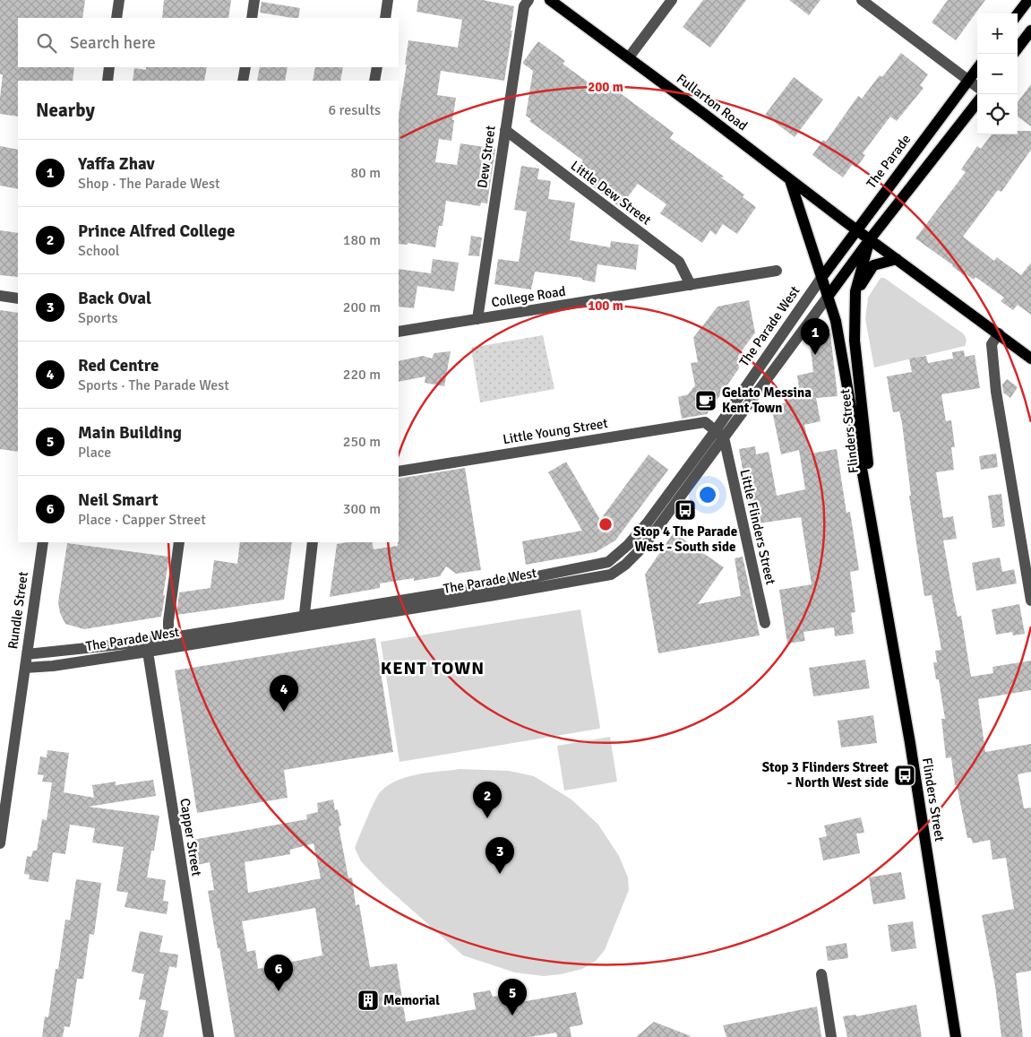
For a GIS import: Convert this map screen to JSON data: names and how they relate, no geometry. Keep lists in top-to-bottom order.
{
  "streets": {
    "main road": ["Fullarton Road", "The Parade", "Flinders Street"],
    "street": [
      "Dew Street",
      "Little Dew Street",
      "College Road",
      "The Parade West",
      "Little Young Street",
      "Little Flinders Street",
      "Rundle Street",
      "Capper Street"
    ]
  },
  "crossings": [
    ["Fullarton Road", "The Parade"],
    ["Fullarton Road", "Flinders Street"],
    ["Dew Street", "Little Dew Street"],
    ["Dew Street", "College Road"],
    ["The Parade", "The Parade West"],
    ["The Parade", "Flinders Street"],
    ["Little Dew Street", "College Road"],
    ["The Parade West", "Little Young Street"],
    ["The Parade West", "Flinders Street"],
    ["The Parade West", "Little Flinders Street"],
    ["The Parade West", "Rundle Street"],
    ["The Parade West", "Capper Street"],
    ["Little Young Street", "Little Flinders Street"]
  ],
  "districts": ["KENT TOWN"],
  "places": {
    "cafe": ["Gelato Messina Kent Town"],
    "bus stop": ["Stop 4 The Parade West - South side", "Stop 3 Flinders Street - North West side"],
    "building": ["Memorial"]
  },
  "page": {
    "map_buttons": ["+", "−"],
    "search": "Search here",
    "heading": ["Nearby", "6 results"],
    "list": [
      {
        "mark": "1",
        "name": "Yaffa Zhav",
        "note": "Shop · The Parade West",
        "value": "80 m"
      },
      {
        "mark": "2",
        "name": "Prince Alfred College",
        "note": "School",
        "value": "180 m"
      },
      {
        "mark": "3",
        "name": "Back Oval",
        "note": "Sports",
        "value": "200 m"
      },
      {
        "mark": "4",
        "name": "Red Centre",
        "note": "Sports · The Parade West",
        "value": "220 m"
      },
      {
        "mark": "5",
        "name": "Main Building",
        "note": "Place",
        "value": "250 m"
      },
      {
        "mark": "6",
        "name": "Neil Smart",
        "note": "Place · Capper Street",
        "value": "300 m"
      }
    ],
    "pins": [
      "1",
      "4",
      "2",
      "3",
      "6",
      "5"
    ]
  },
  "rings": ["200 m", "100 m"]
}
